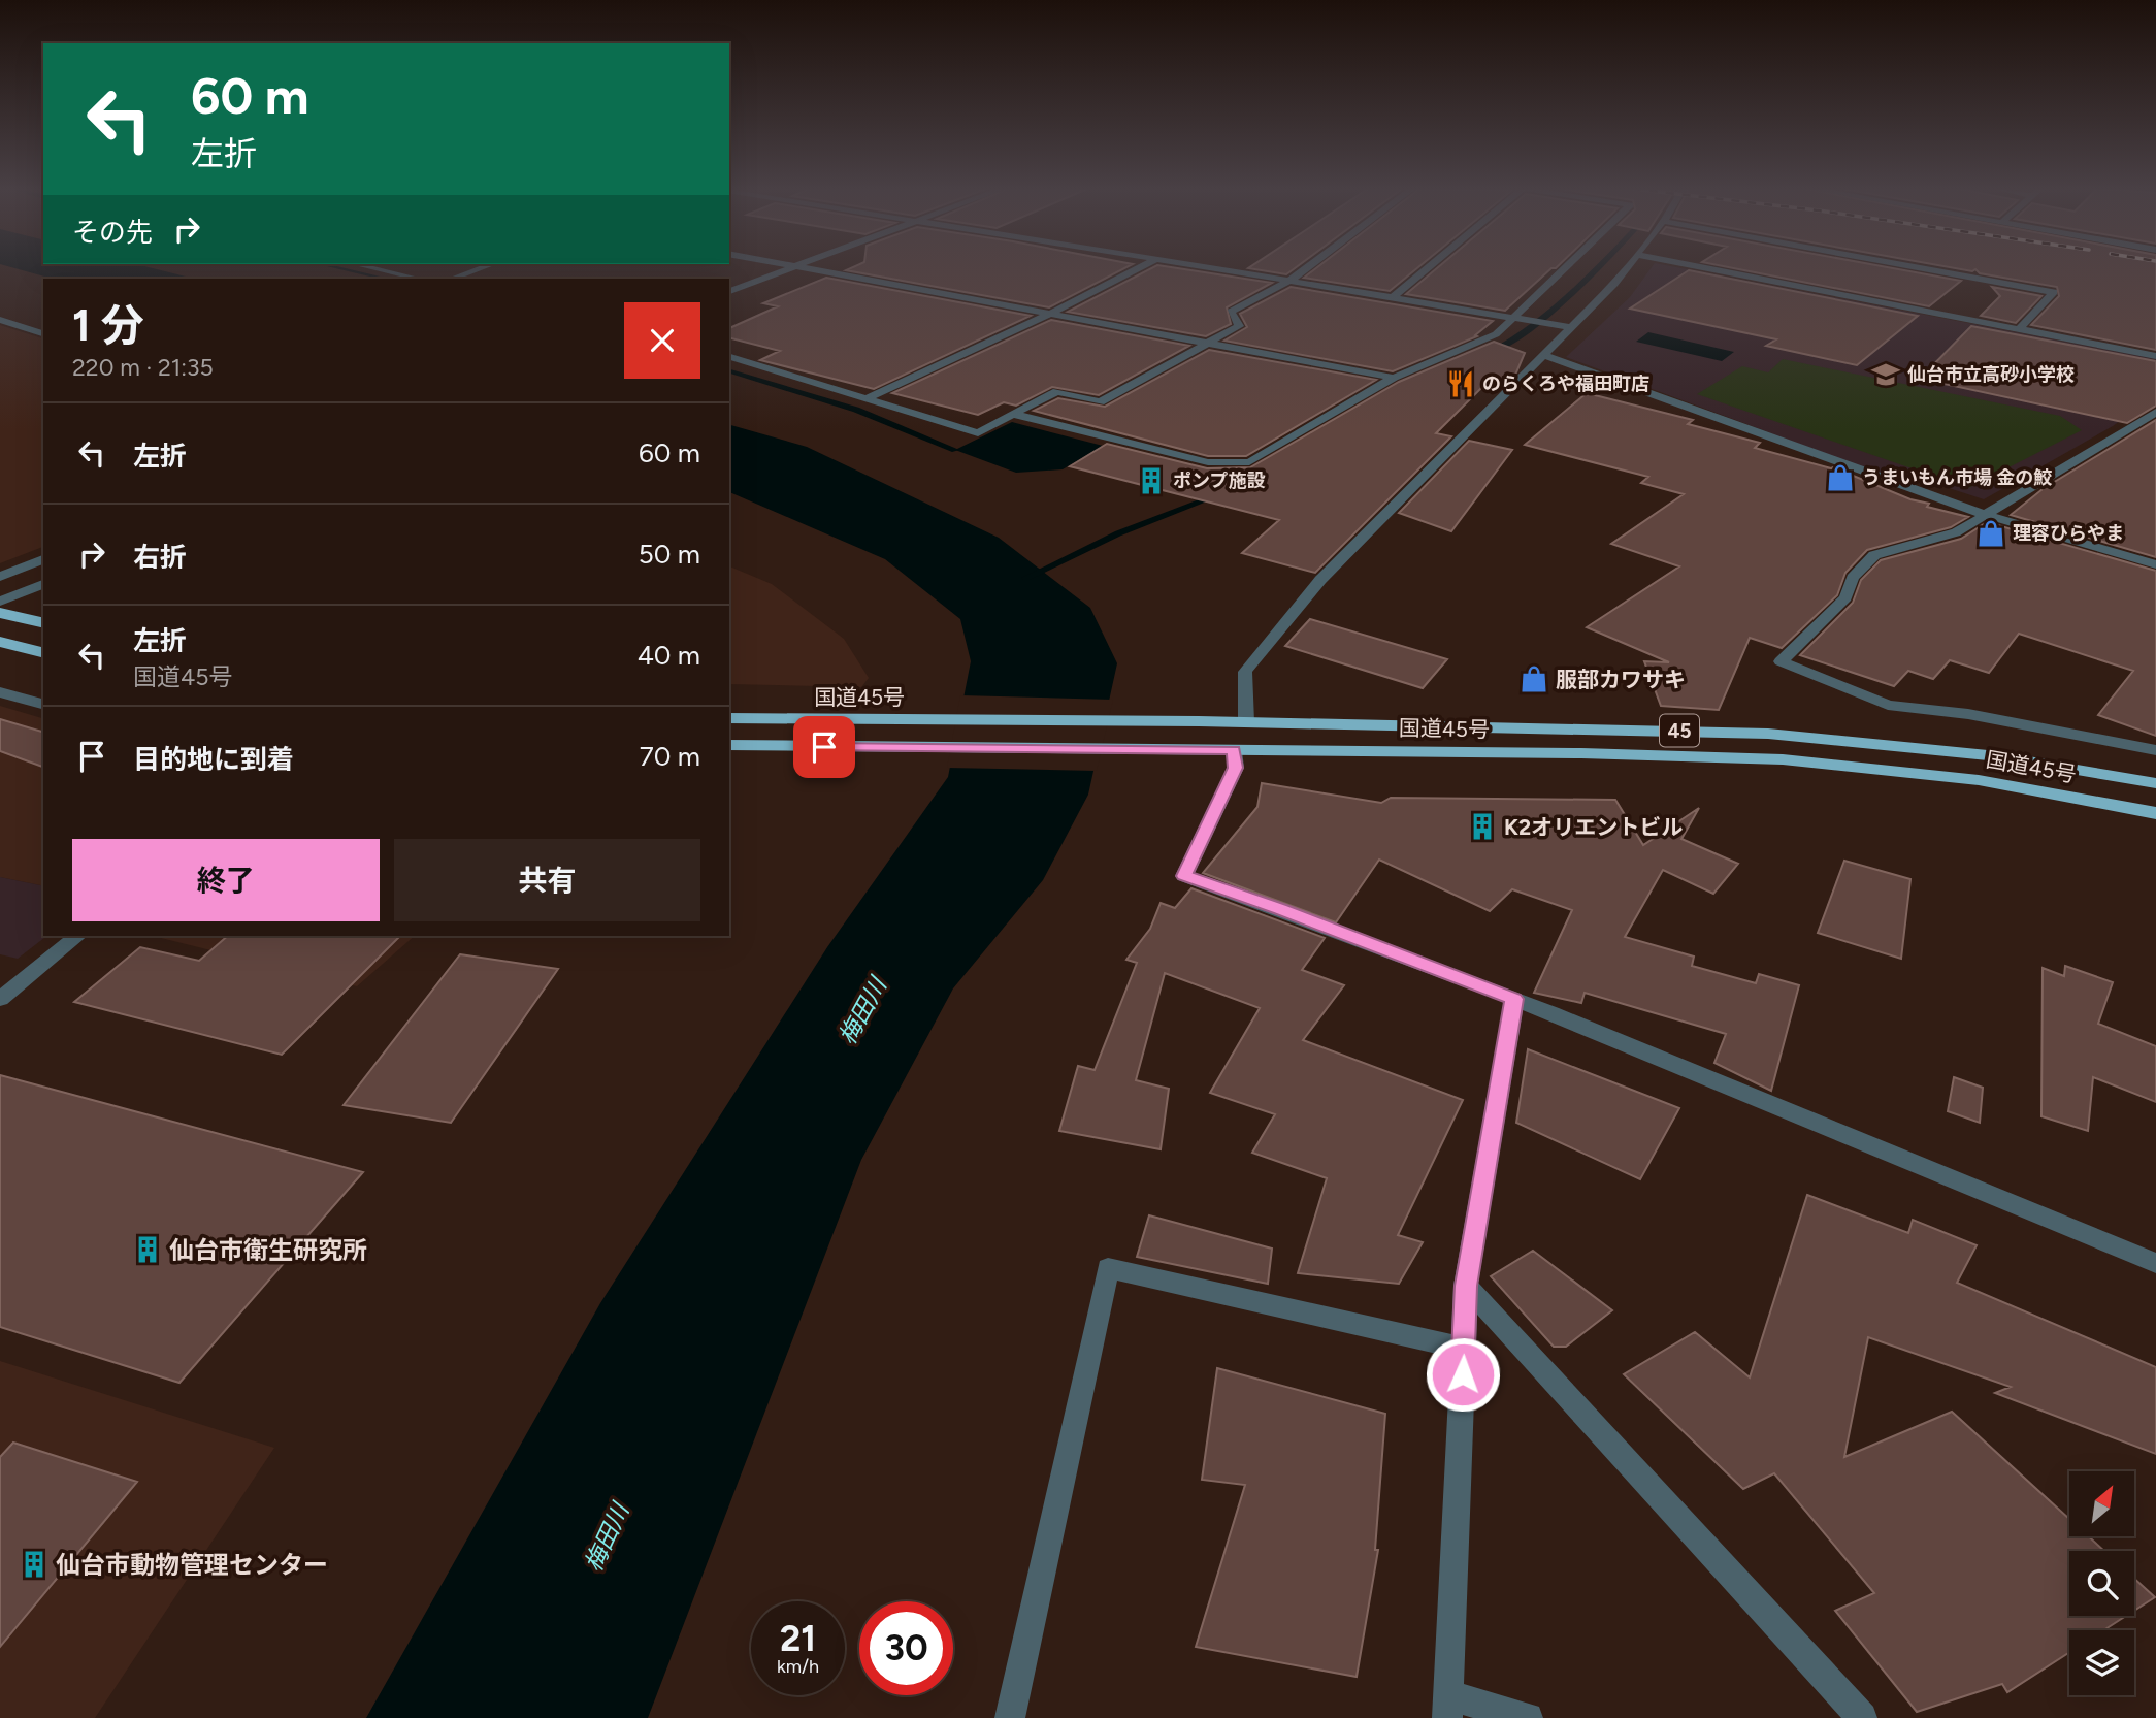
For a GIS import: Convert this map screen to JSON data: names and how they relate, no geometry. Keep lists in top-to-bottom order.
{
  "streets": {
    "highway": ["国道45号", "45"]
  },
  "water": ["梅田川"],
  "places": {
    "school or university": ["仙台市立高砂小学校"],
    "restaurant": ["のらくろや福田町店"],
    "shop": ["うまいもん市場 金の鮫", "理容ひらやま", "服部カワサキ"],
    "building": [
      "ポンプ施設",
      "K2オリエントビル",
      "仙台市衛生研究所",
      "仙台市動物管理センター"
    ]
  },
  "north": "top right",
  "page": {
    "turn": ["60 m", "左折"],
    "then": "その先",
    "heading": ["1 分", "220 m · 21:35"],
    "list": [
      {
        "name": "左折",
        "value": "60 m"
      },
      {
        "name": "右折",
        "value": "50 m"
      },
      {
        "name": "左折",
        "note": "国道45号",
        "value": "40 m"
      },
      {
        "name": "目的地に到着",
        "value": "70 m"
      }
    ],
    "buttons": ["終了", "共有"],
    "speed": "21 km/h",
    "limit": "30"
  }
}
